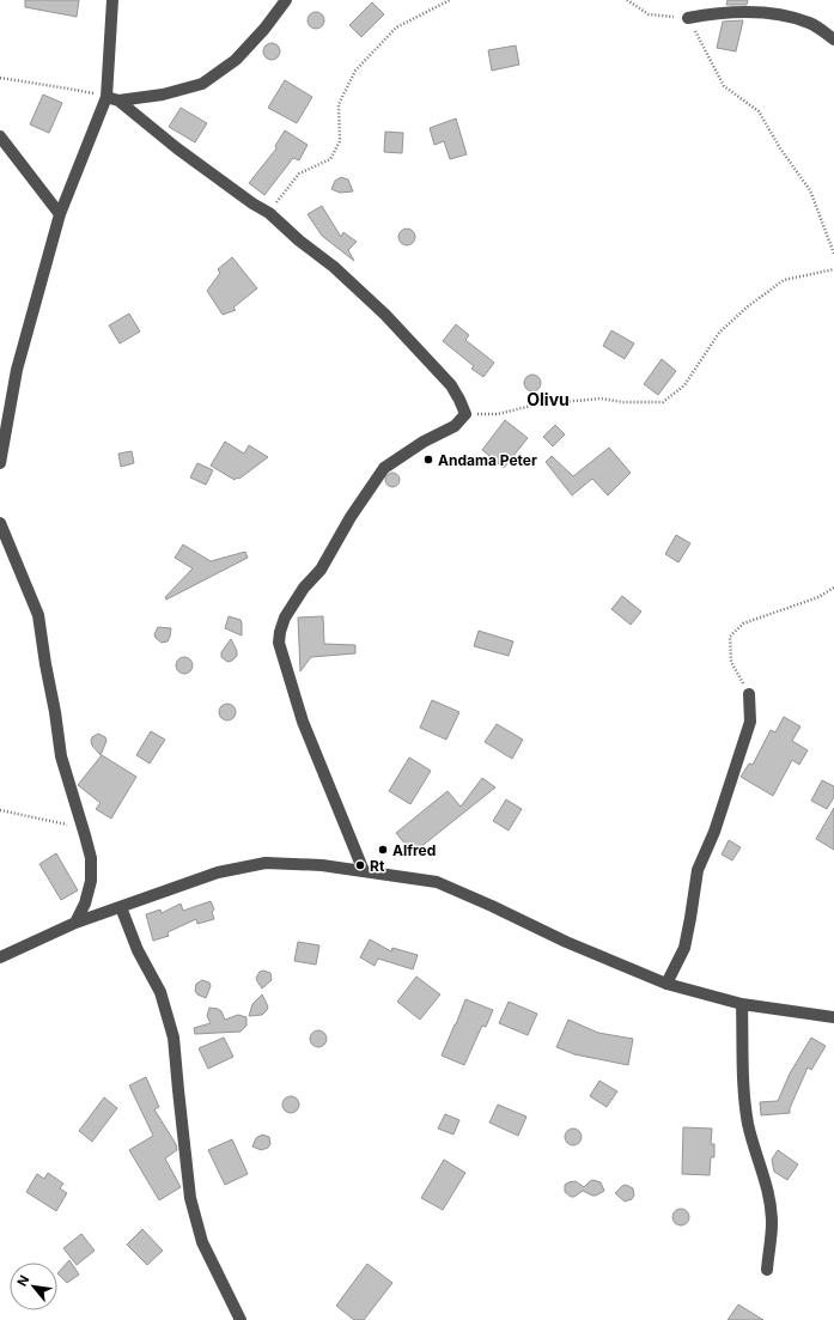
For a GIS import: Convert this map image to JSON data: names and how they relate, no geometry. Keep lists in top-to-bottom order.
{
  "districts": ["Olivu"],
  "places": ["Andama Peter", "Alfred", "Rt"],
  "north": "top left"
}
